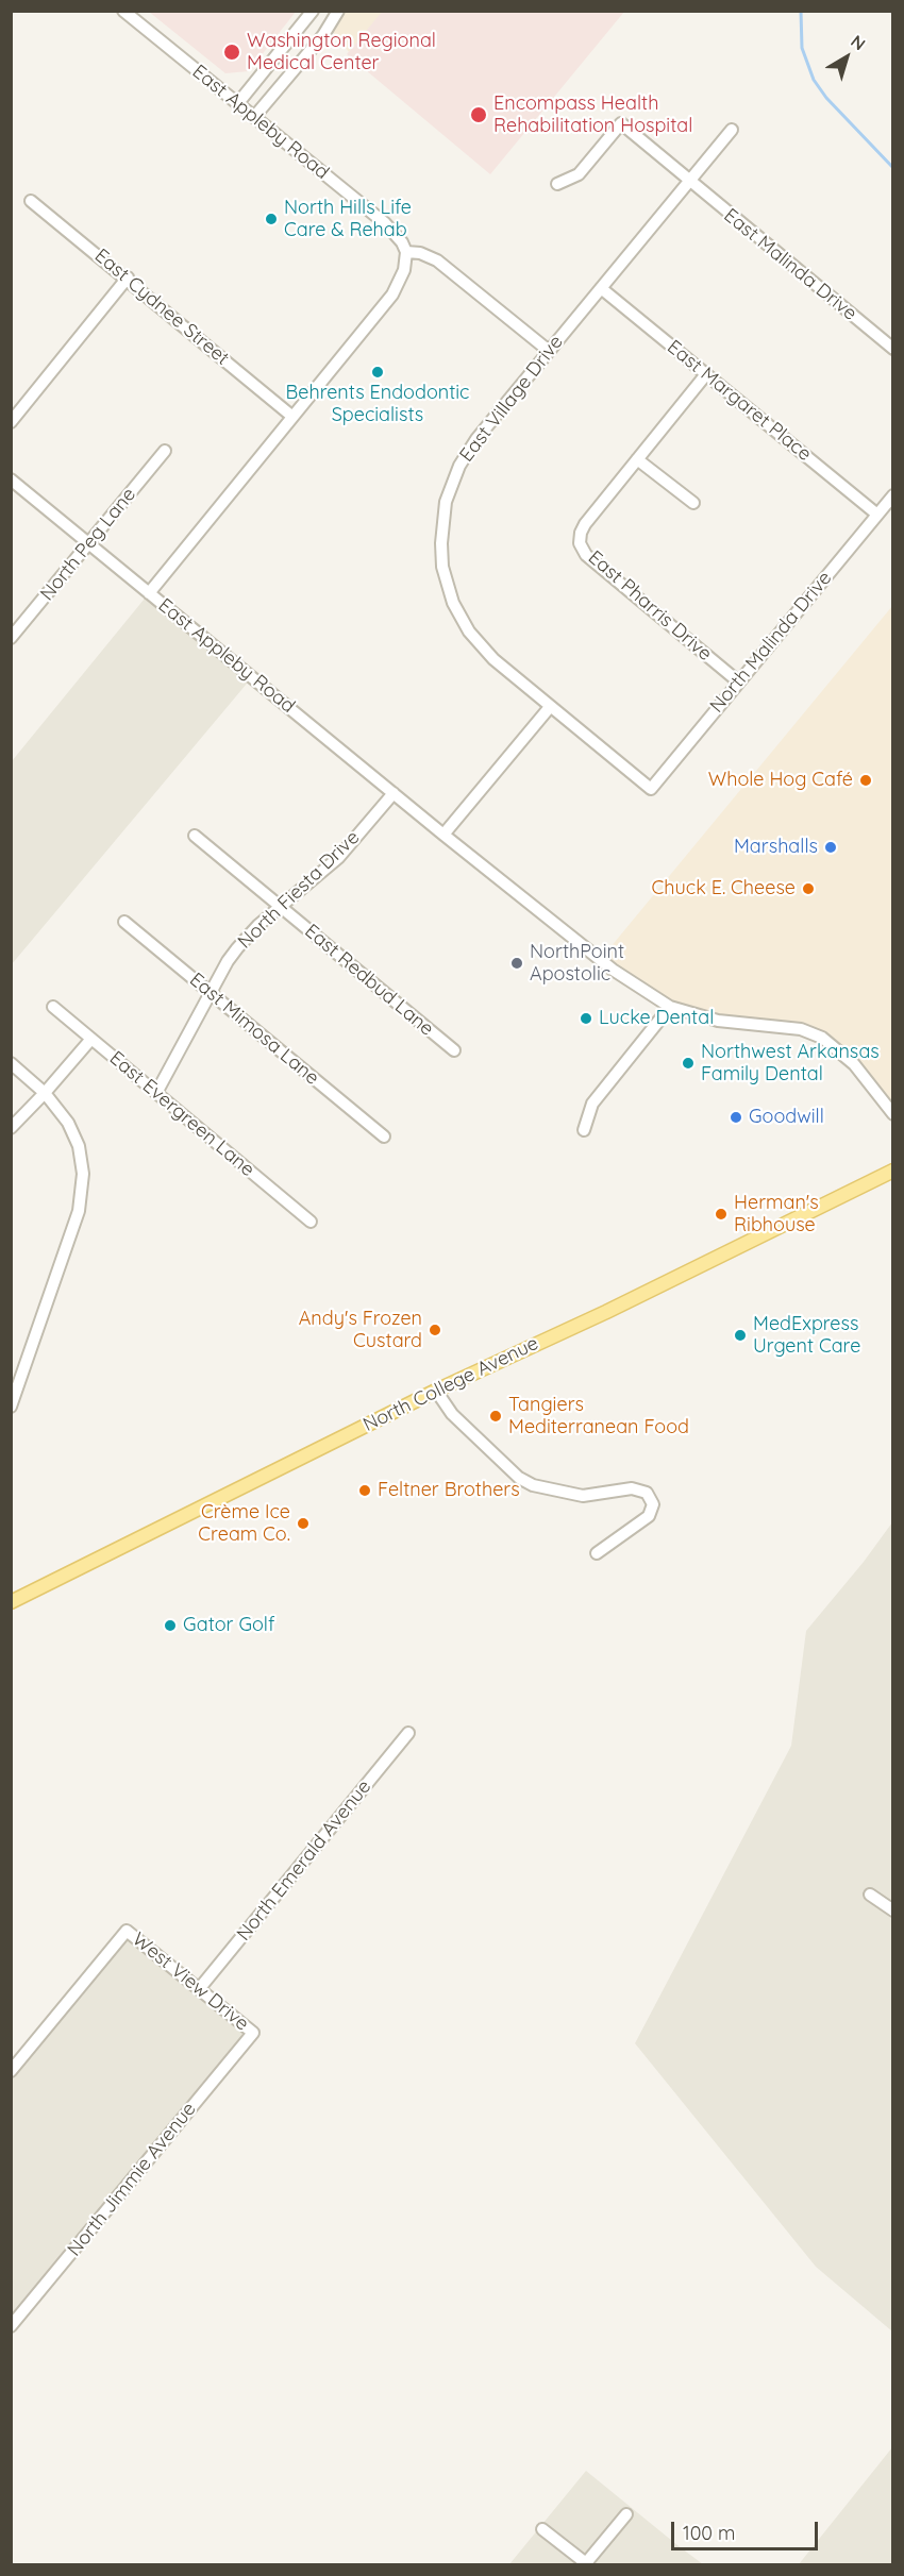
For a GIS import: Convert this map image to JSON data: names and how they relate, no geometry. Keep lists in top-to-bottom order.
{
  "streets": {
    "main road": ["North College Avenue"],
    "street": [
      "East Appleby Road",
      "East Malinda Drive",
      "East Cydnee Street",
      "East Village Drive",
      "East Margaret Place",
      "North Peg Lane",
      "East Pharris Drive",
      "North Malinda Drive",
      "North Fiesta Drive",
      "East Redbud Lane",
      "East Mimosa Lane",
      "East Evergreen Lane",
      "North Emerald Avenue",
      "West View Drive",
      "North Jimmie Avenue"
    ]
  },
  "crossings": [
    ["East Appleby Road", "East Cydnee Street"],
    ["East Appleby Road", "North Fiesta Drive"],
    ["East Malinda Drive", "East Village Drive"],
    ["East Village Drive", "East Margaret Place"],
    ["East Village Drive", "North Malinda Drive"],
    ["East Margaret Place", "East Pharris Drive"],
    ["East Margaret Place", "North Malinda Drive"],
    ["East Pharris Drive", "North Malinda Drive"],
    ["North Fiesta Drive", "East Redbud Lane"],
    ["North Fiesta Drive", "East Mimosa Lane"],
    ["North Fiesta Drive", "East Evergreen Lane"],
    ["North Emerald Avenue", "West View Drive"],
    ["West View Drive", "North Jimmie Avenue"]
  ],
  "places": [
    "Washington Regional Medical Center",
    "Encompass Health Rehabilitation Hospital",
    "North Hills Life Care & Rehab",
    "Behrents Endodontic Specialists",
    "Whole Hog Café",
    "Marshalls",
    "Chuck E. Cheese",
    "NorthPoint Apostolic",
    "Lucke Dental",
    "Northwest Arkansas Family Dental",
    "Goodwill",
    "Herman's Ribhouse",
    "Andy's Frozen Custard",
    "MedExpress Urgent Care",
    "Tangiers Mediterranean Food",
    "Feltner Brothers",
    "Crème Ice Cream Co.",
    "Gator Golf"
  ],
  "scale_bar": "100 m",
  "north": "top right"
}
